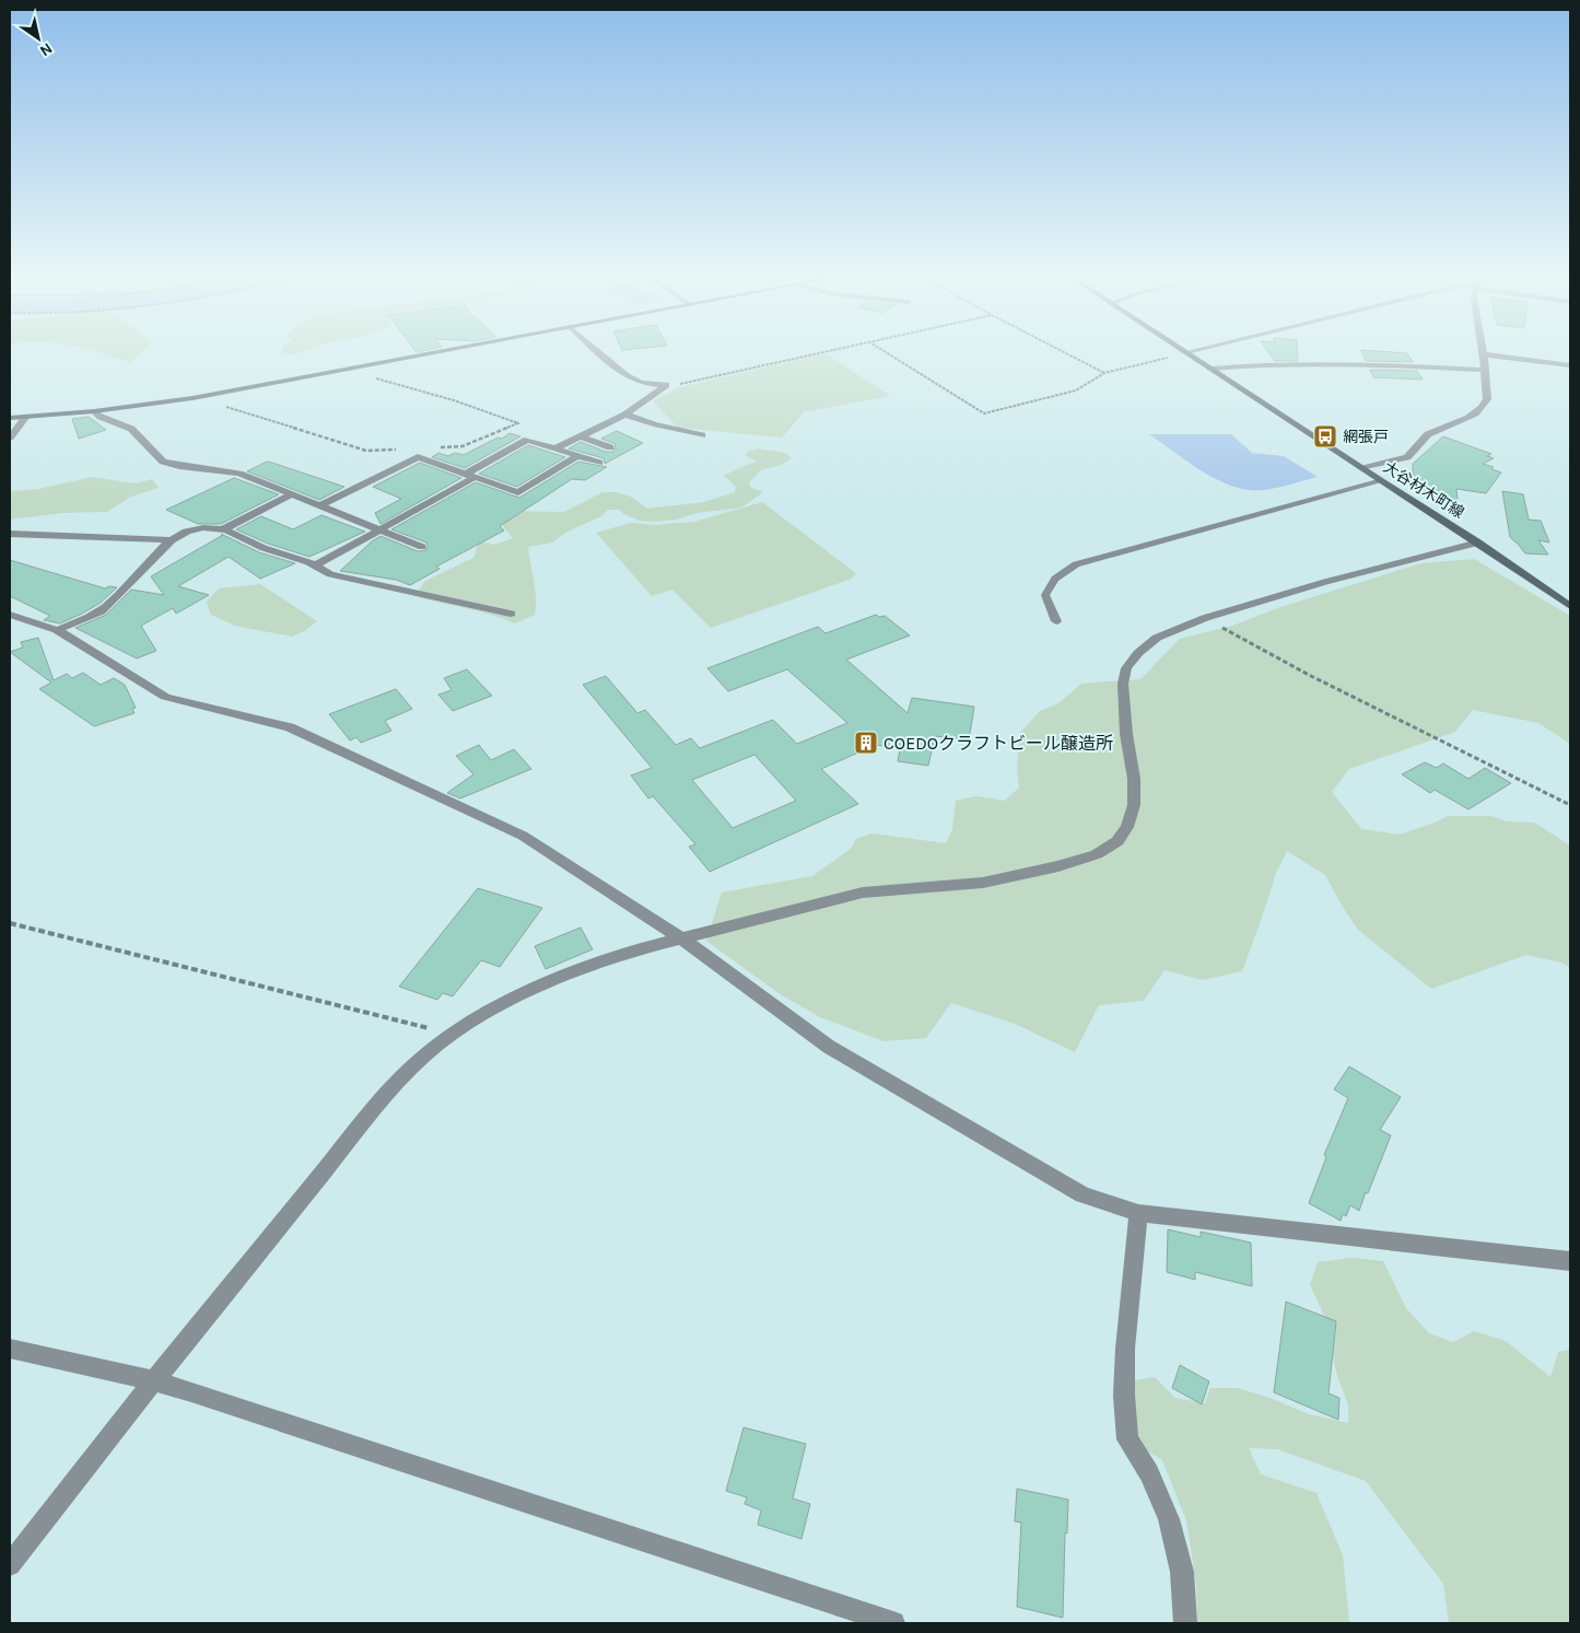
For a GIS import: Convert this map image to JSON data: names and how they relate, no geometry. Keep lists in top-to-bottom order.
{
  "streets": {
    "street": ["大谷材木町線"]
  },
  "places": {
    "bus stop": ["網張戸"],
    "building": ["COEDOクラフトビール醸造所"]
  },
  "north": "bottom right"
}
